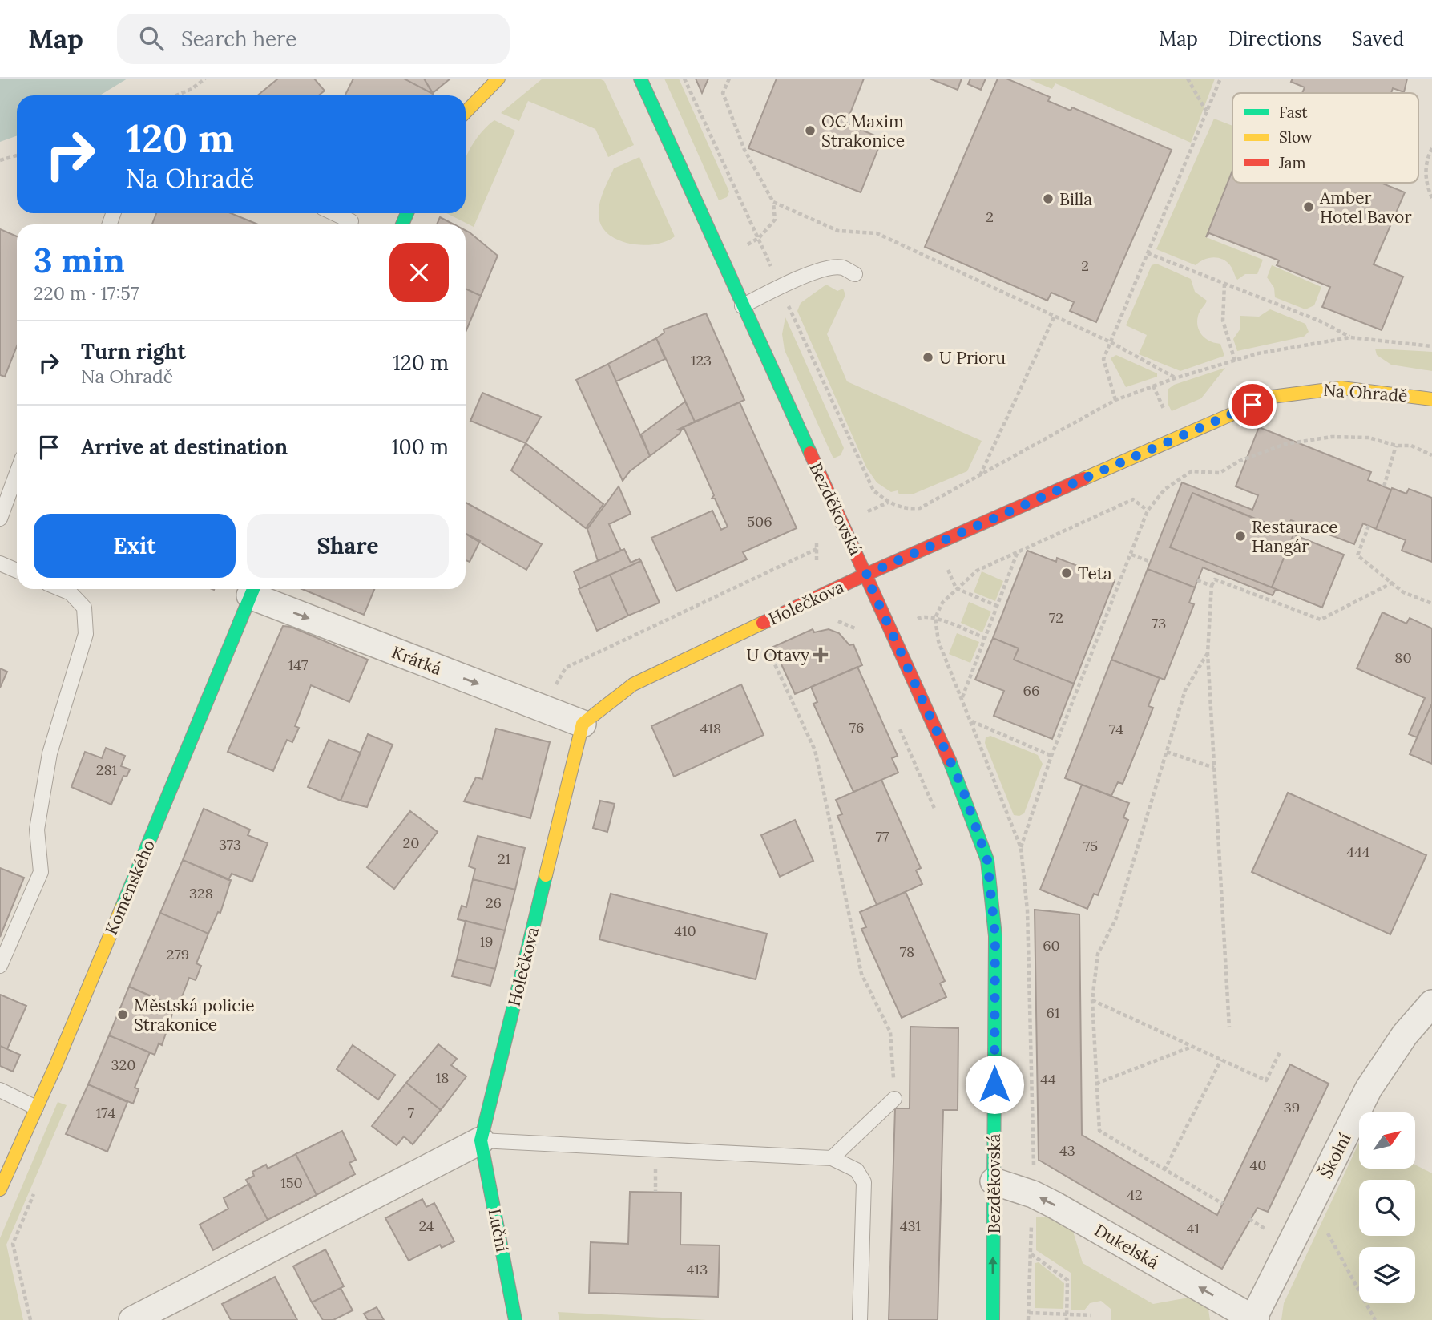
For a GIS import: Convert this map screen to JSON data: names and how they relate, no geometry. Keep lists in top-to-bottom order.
{
  "streets": {
    "street": [
      "Na Ohradě",
      "Bezděkovská",
      "Holečkova",
      "Krátká",
      "Komenského",
      "Školní",
      "Luční",
      "Dukelská"
    ]
  },
  "crossings": [
    ["Na Ohradě", "Bezděkovská"],
    ["Na Ohradě", "Holečkova"],
    ["Bezděkovská", "Holečkova"],
    ["Bezděkovská", "Dukelská"],
    ["Holečkova", "Krátká"],
    ["Holečkova", "Luční"],
    ["Krátká", "Komenského"],
    ["Školní", "Dukelská"]
  ],
  "one_way": ["Krátká", "Dukelská"],
  "places": {
    "other": [
      "OC Maxim Strakonice",
      "Billa",
      "Amber Hotel Bavor",
      "U Prioru",
      "Restaurace Hangár",
      "Teta",
      "Městská policie Strakonice"
    ],
    "health": ["U Otavy"]
  },
  "house_numbers": [
    "2",
    "2",
    "123",
    "506",
    "72",
    "73",
    "80",
    "147",
    "66",
    "76",
    "418",
    "74",
    "281",
    "77",
    "20",
    "373",
    "75",
    "444",
    "21",
    "328",
    "26",
    "410",
    "19",
    "60",
    "78",
    "279",
    "61",
    "320",
    "18",
    "44",
    "39",
    "174",
    "7",
    "43",
    "40",
    "150",
    "42",
    "24",
    "431",
    "41",
    "413"
  ],
  "legend": ["Fast", "Slow", "Jam"],
  "north": "top right",
  "page": {
    "header": "Map",
    "search": "Search here",
    "nav": ["Map", "Directions", "Saved"],
    "turn": ["120 m", "Na Ohradě"],
    "heading": ["3 min", "220 m · 17:57"],
    "list": [
      {
        "name": "Turn right",
        "note": "Na Ohradě",
        "value": "120 m"
      },
      {
        "name": "Arrive at destination",
        "value": "100 m"
      }
    ],
    "buttons": ["Exit", "Share"]
  }
}
